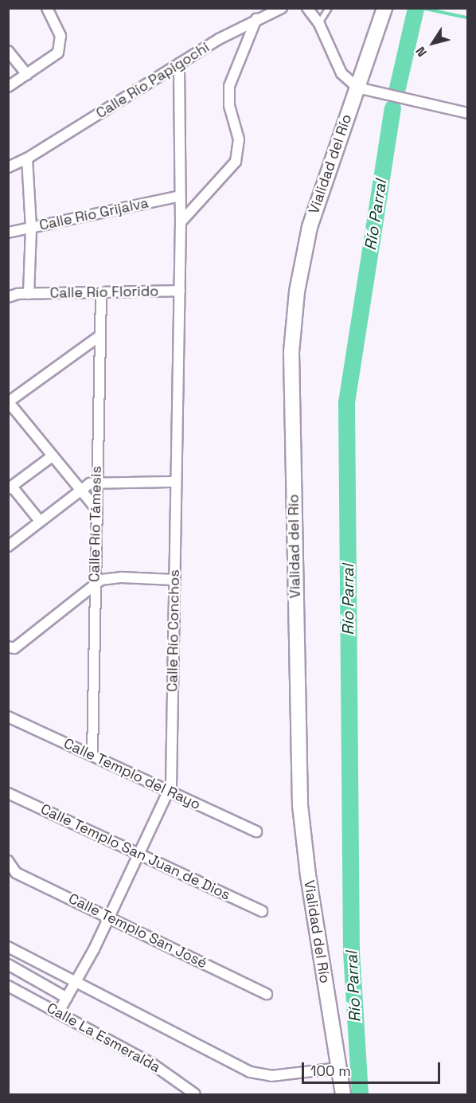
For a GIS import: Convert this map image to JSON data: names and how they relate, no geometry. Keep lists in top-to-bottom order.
{
  "streets": {
    "main road": ["Vialidad del Río"],
    "street": [
      "Calle Río Papigochi",
      "Calle Río Grijalva",
      "Calle Río Florido",
      "Calle Río Támesis",
      "Calle Río Conchos",
      "Calle Templo del Rayo",
      "Calle Templo San Juan de Dios",
      "Calle Templo San José",
      "Calle La Esmeralda"
    ]
  },
  "crossings": [
    ["Calle Río Papigochi", "Calle Río Conchos"],
    ["Calle Río Grijalva", "Calle Río Conchos"],
    ["Calle Río Florido", "Calle Río Támesis"],
    ["Calle Río Florido", "Calle Río Conchos"],
    ["Calle Río Támesis", "Calle Templo del Rayo"],
    ["Calle Río Conchos", "Calle Templo del Rayo"],
    ["Calle Río Conchos", "Calle Templo San Juan de Dios"],
    ["Calle Río Conchos", "Calle Templo San José"],
    ["Calle Río Conchos", "Calle La Esmeralda"]
  ],
  "water": ["Río Parral"],
  "scale_bar": "100 m",
  "north": "bottom left"
}
